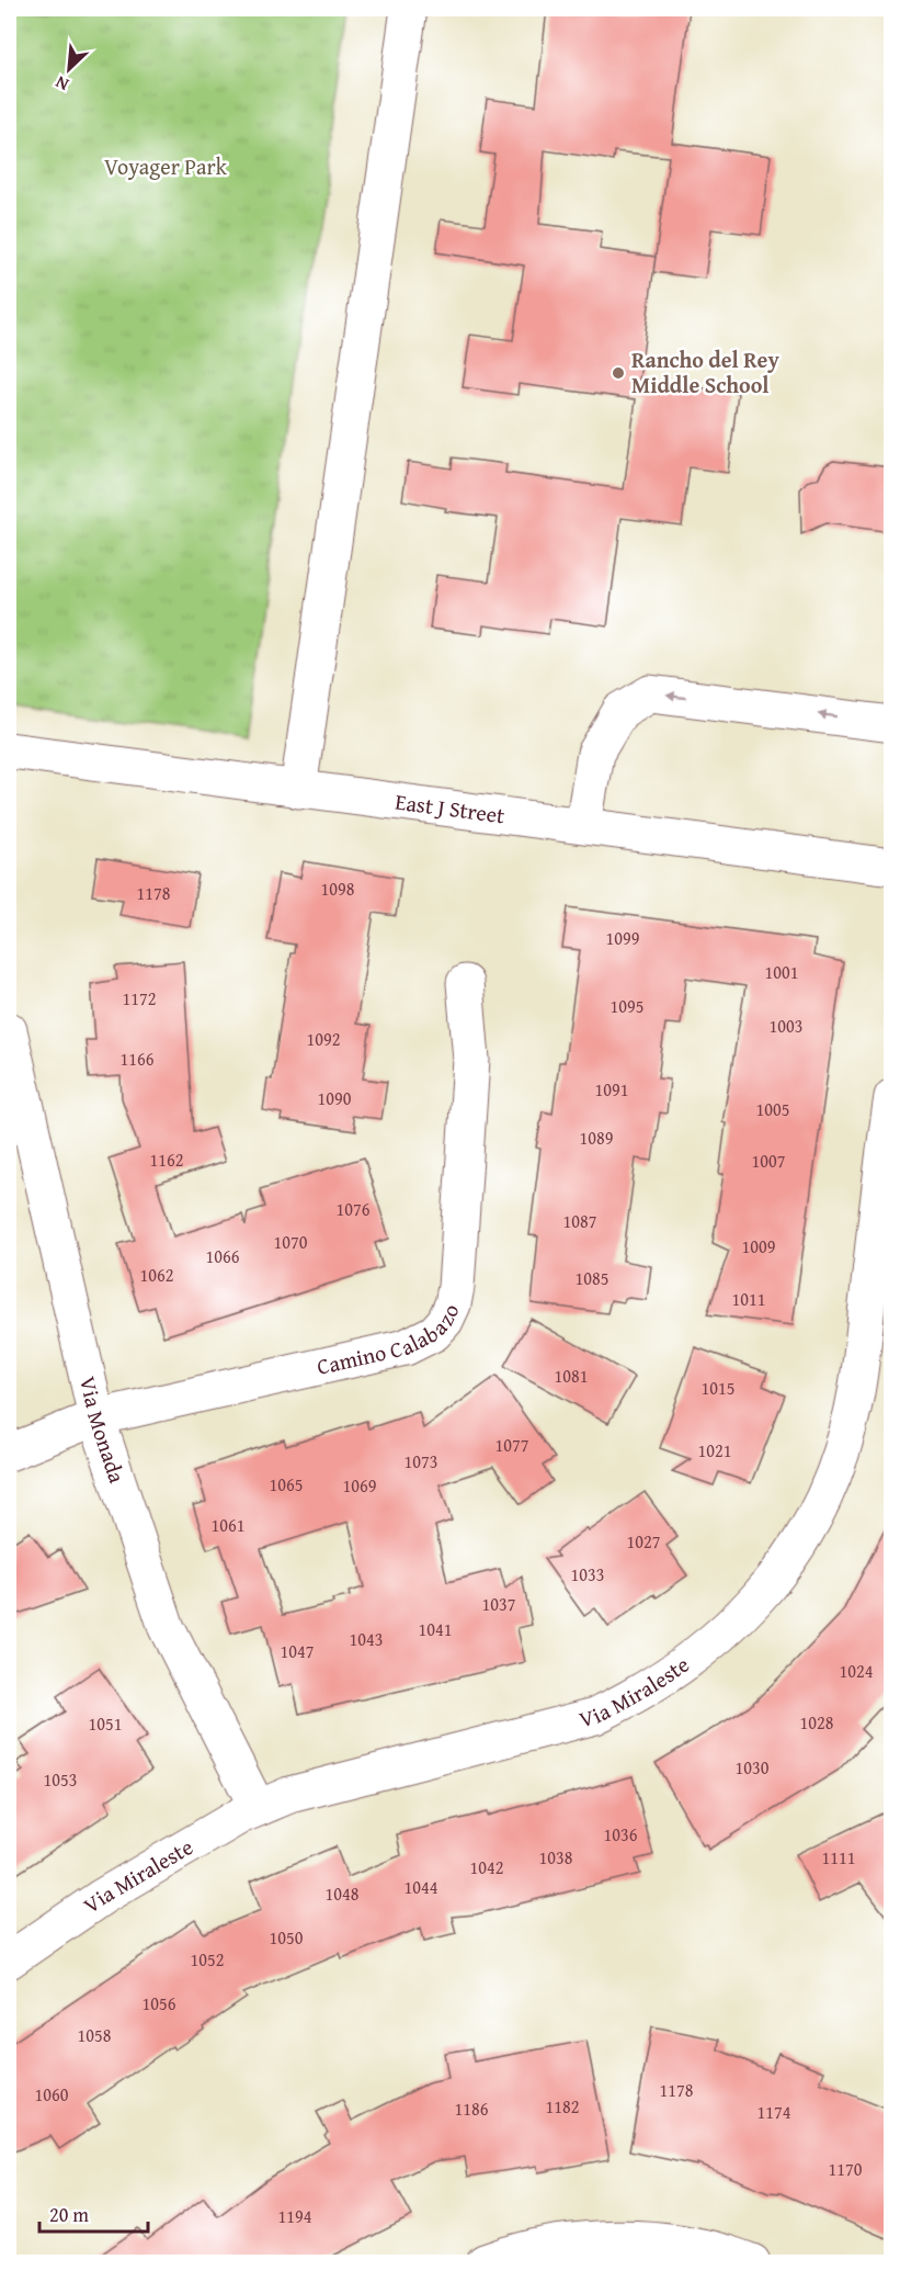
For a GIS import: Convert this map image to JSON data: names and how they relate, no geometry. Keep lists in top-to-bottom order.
{
  "streets": {
    "street": [
      "East J Street",
      "Camino Calabazo",
      "Via Monada",
      "Via Miraleste"
    ]
  },
  "crossings": [
    ["Camino Calabazo", "Via Monada"],
    ["Via Monada", "Via Miraleste"]
  ],
  "parks": ["Voyager Park"],
  "places": ["Rancho del Rey Middle School"],
  "house_numbers": [
    "1098",
    "1178",
    "1099",
    "1001",
    "1172",
    "1095",
    "1003",
    "1092",
    "1166",
    "1091",
    "1090",
    "1005",
    "1089",
    "1162",
    "1007",
    "1076",
    "1087",
    "1070",
    "1009",
    "1066",
    "1062",
    "1085",
    "1011",
    "1081",
    "1015",
    "1077",
    "1021",
    "1073",
    "1065",
    "1069",
    "1061",
    "1027",
    "1033",
    "1037",
    "1041",
    "1043",
    "1047",
    "1024",
    "1028",
    "1051",
    "1030",
    "1053",
    "1036",
    "1038",
    "1111",
    "1042",
    "1044",
    "1048",
    "1050",
    "1052",
    "1056",
    "1058",
    "1178",
    "1060",
    "1182",
    "1186",
    "1174",
    "1170",
    "1194"
  ],
  "scale_bar": "20 m",
  "north": "bottom left"
}
